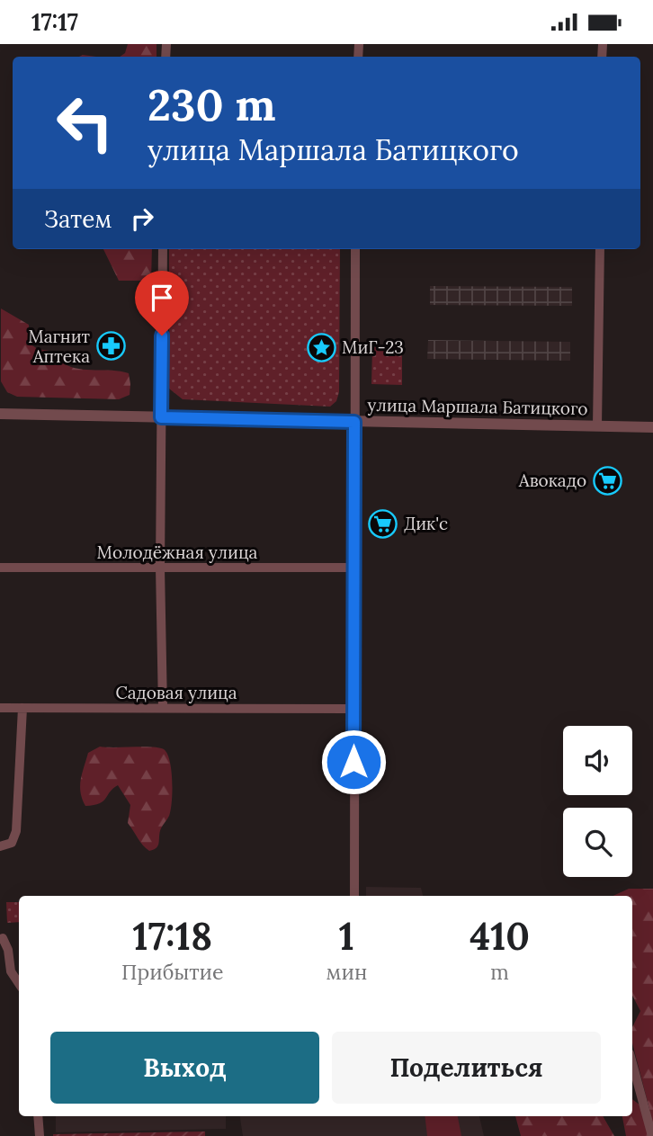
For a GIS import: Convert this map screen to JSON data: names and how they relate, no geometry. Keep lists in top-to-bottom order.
{
  "streets": {
    "street": ["улица Маршала Батицкого", "Молодёжная улица", "Садовая улица"]
  },
  "places": {
    "pharmacy": ["Магнит Аптека"],
    "place": ["МиГ-23"],
    "supermarket": ["Авокадо", "Дик'с"]
  },
  "page": {
    "status": "17:17",
    "turn": ["230 m", "улица Маршала Батицкого"],
    "then": "Затем",
    "eta": [
      "17:18",
      "Прибытие",
      "1",
      "мин",
      "410",
      "m"
    ],
    "buttons": ["Выход", "Поделиться"]
  }
}
